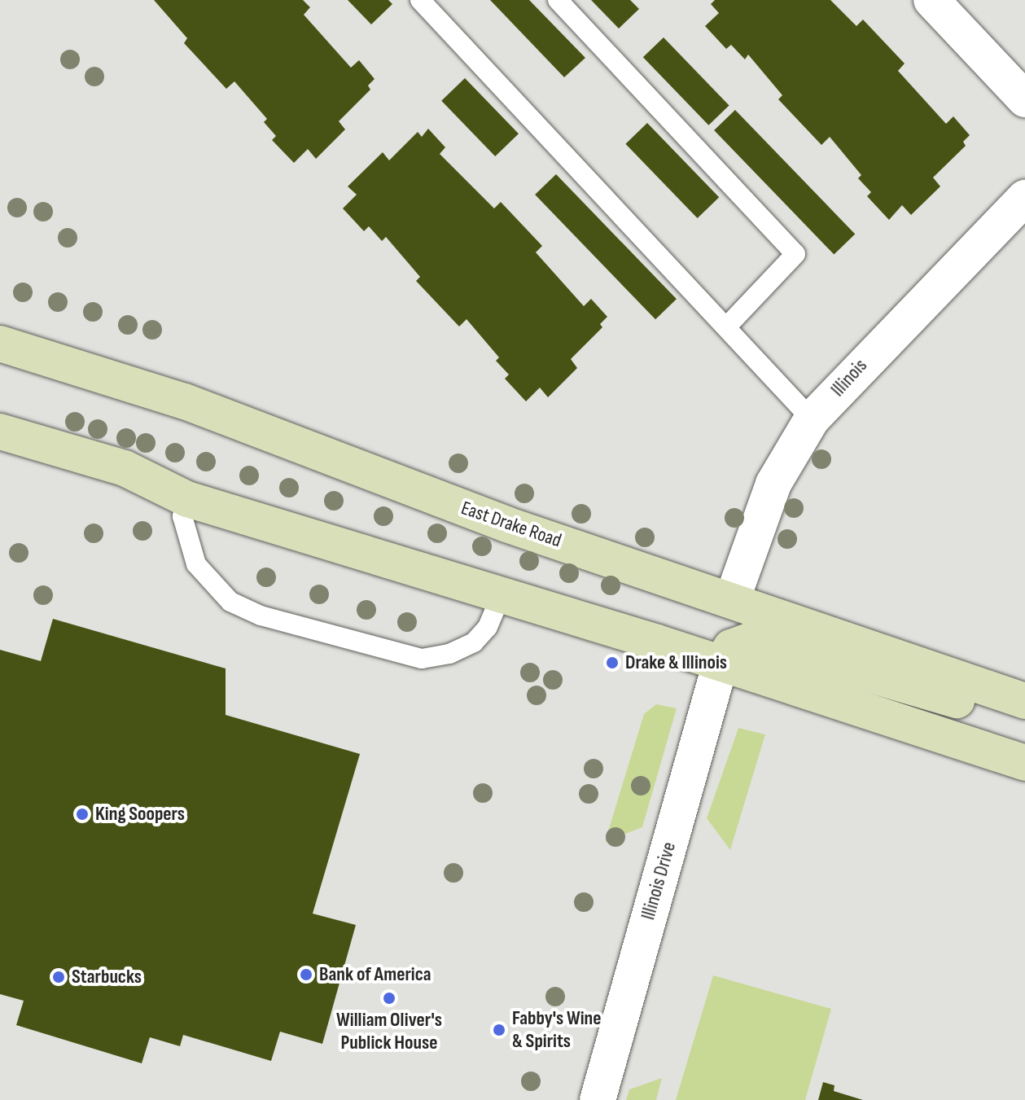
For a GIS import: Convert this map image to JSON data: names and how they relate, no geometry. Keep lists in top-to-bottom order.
{
  "streets": {
    "main road": ["East Drake Road"],
    "street": ["Illinois", "Illinois Drive"]
  },
  "crossings": [
    ["Illinois", "East Drake Road"]
  ],
  "places": [
    "Drake & Illinois",
    "King Soopers",
    "Bank of America",
    "Starbucks",
    "William Oliver's Publick House",
    "Fabby's Wine & Spirits"
  ]
}
